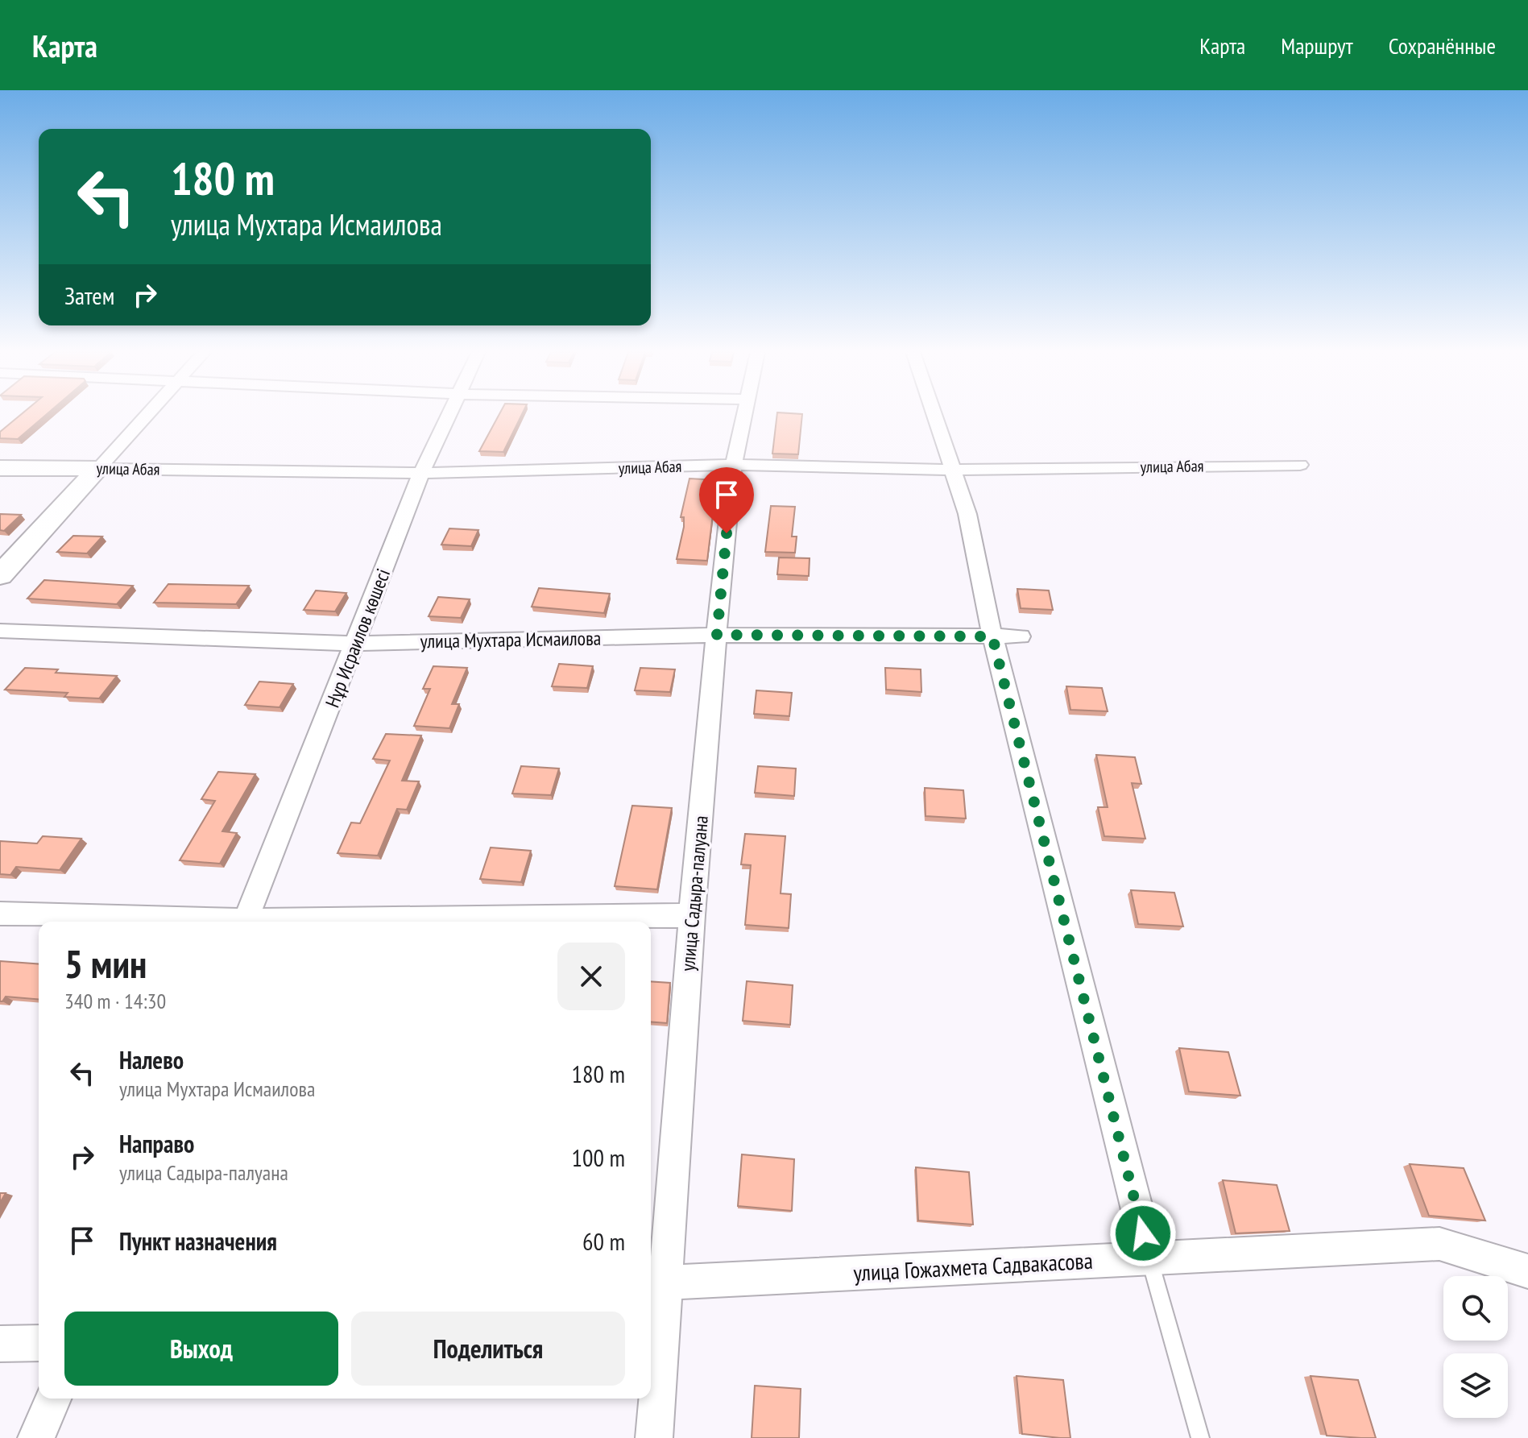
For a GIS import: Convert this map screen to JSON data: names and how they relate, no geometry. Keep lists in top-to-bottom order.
{
  "streets": {
    "street": [
      "улица Абая",
      "Нұр Исраилов көшесі",
      "улица Мухтара Исмаилова",
      "улица Садыра-палуана",
      "улица Гожахмета Садвакасова"
    ]
  },
  "crossings": [
    ["улица Абая", "Нұр Исраилов көшесі"],
    ["улица Абая", "улица Садыра-палуана"],
    ["Нұр Исраилов көшесі", "улица Мухтара Исмаилова"],
    ["улица Мухтара Исмаилова", "улица Садыра-палуана"],
    ["улица Садыра-палуана", "улица Гожахмета Садвакасова"]
  ],
  "page": {
    "header": "Карта",
    "nav": ["Карта", "Маршрут", "Сохранённые"],
    "turn": ["180 m", "улица Мухтара Исмаилова"],
    "then": "Затем",
    "heading": ["5 мин", "340 m · 14:30"],
    "list": [
      {
        "name": "Налево",
        "note": "улица Мухтара Исмаилова",
        "value": "180 m"
      },
      {
        "name": "Направо",
        "note": "улица Садыра-палуана",
        "value": "100 m"
      },
      {
        "name": "Пункт назначения",
        "value": "60 m"
      }
    ],
    "buttons": ["Выход", "Поделиться"]
  }
}
